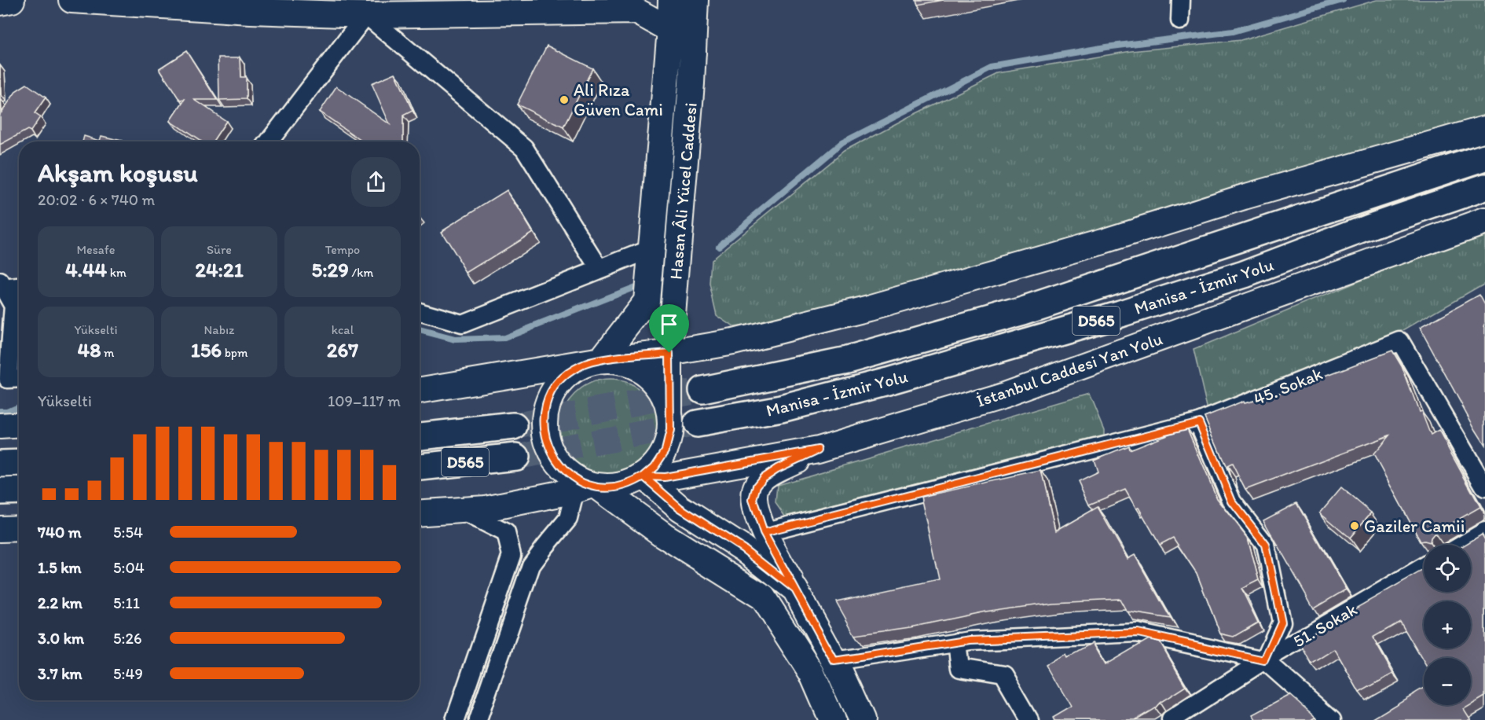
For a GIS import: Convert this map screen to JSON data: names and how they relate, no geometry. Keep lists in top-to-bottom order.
{
  "streets": {
    "highway": ["Manisa - İzmir Yolu", "D565"],
    "main road": ["Hasan Âli Yücel Caddesi", "İstanbul Caddesi Yan Yolu"],
    "street": ["45. Sokak", "51. Sokak"]
  },
  "crossings": [
    ["Hasan Âli Yücel Caddesi", "İstanbul Caddesi Yan Yolu"]
  ],
  "places": ["Ali Rıza Güven Cami", "Gaziler Camii"],
  "page": {
    "heading": ["Akşam koşusu", "20:02 · 6 × 740 m"],
    "stats": [
      ["Mesafe", "4.44 km"],
      ["Süre", "24:21"],
      ["Tempo", "5:29 /km"],
      ["Yükselti", "48 m"],
      ["Nabız", "156 bpm"],
      ["kcal", "267"]
    ],
    "chart": ["Yükselti", "109–117 m"],
    "list": [
      {
        "name": "740 m",
        "note": "5:54"
      },
      {
        "name": "1.5 km",
        "note": "5:04"
      },
      {
        "name": "2.2 km",
        "note": "5:11"
      },
      {
        "name": "3.0 km",
        "note": "5:26"
      },
      {
        "name": "3.7 km",
        "note": "5:49"
      }
    ],
    "map_buttons": ["+", "−"]
  }
}
